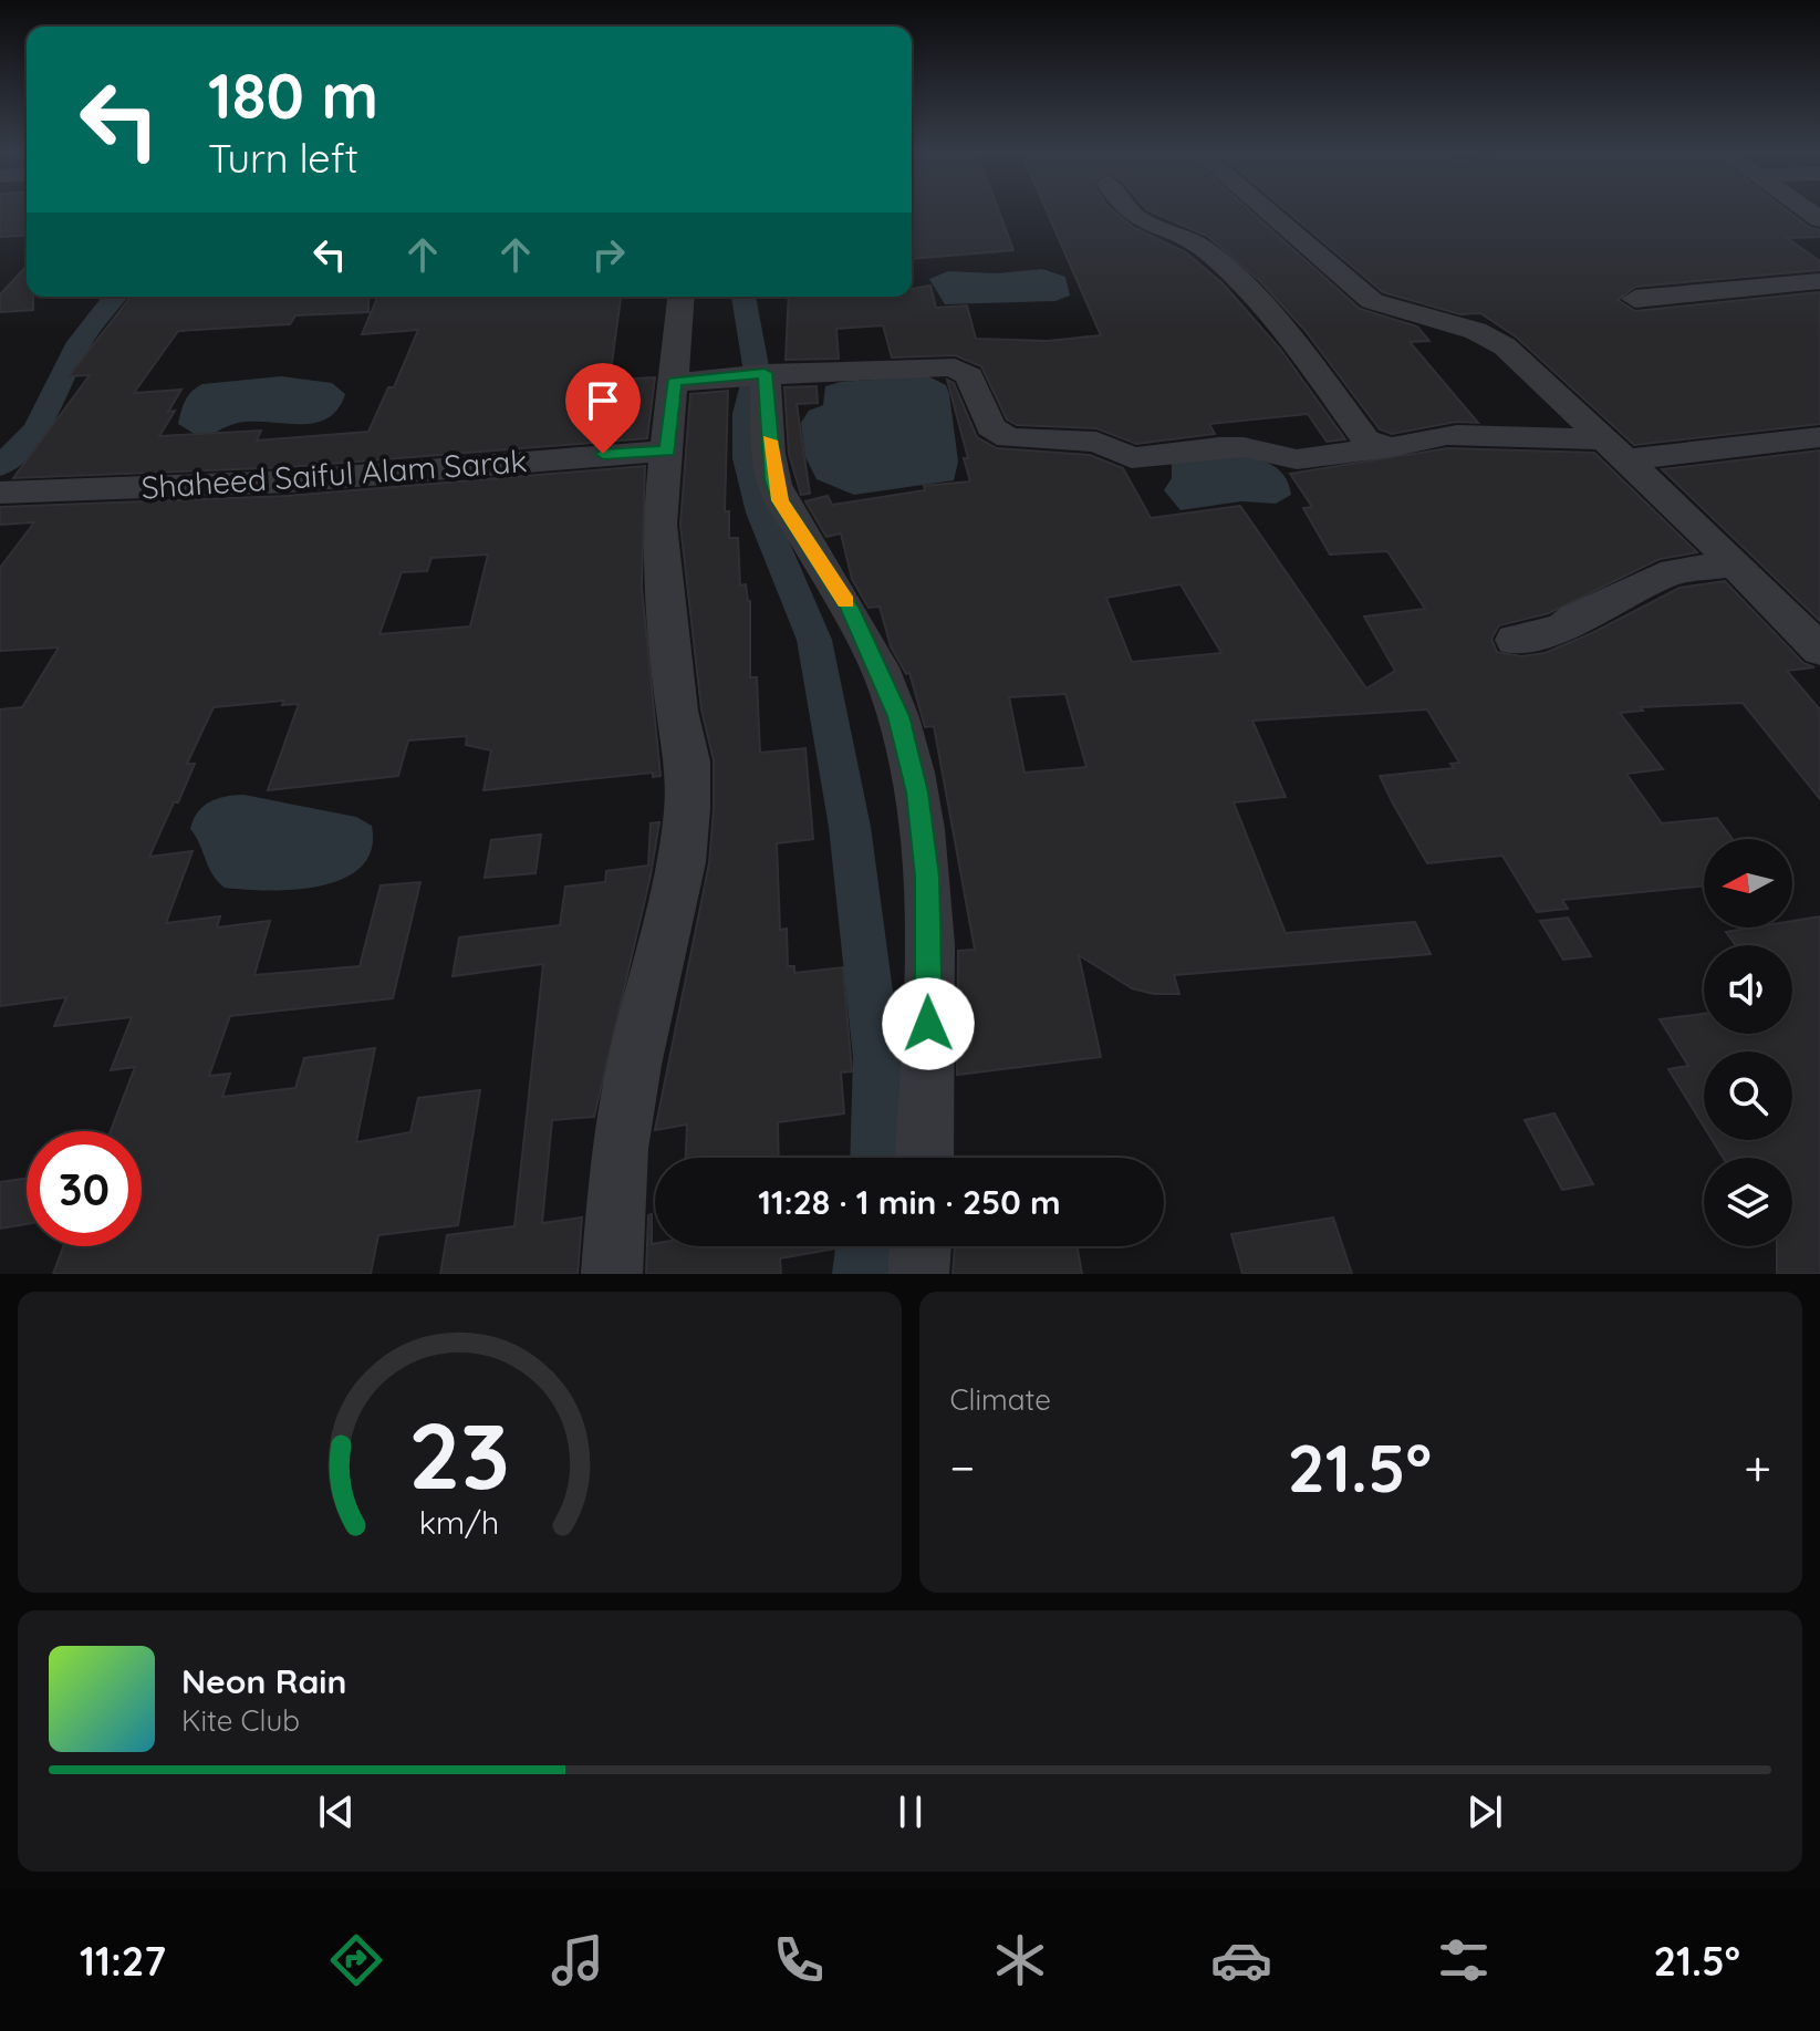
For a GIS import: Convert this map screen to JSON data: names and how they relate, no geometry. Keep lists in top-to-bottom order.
{
  "streets": {
    "street": ["Shaheed Saiful Alam Sarak"]
  },
  "north": "left",
  "page": {
    "turn": ["180 m", "Turn left"],
    "limit": "30",
    "trip": "11:28 · 1 min · 250 m",
    "tile": "Climate",
    "heat": ["−", "21.5°", "+"],
    "song": ["Neon Rain", "Kite Club"],
    "tabs": ["11:27", "21.5°"],
    "gauge": ["23", "km/h"]
  }
}
